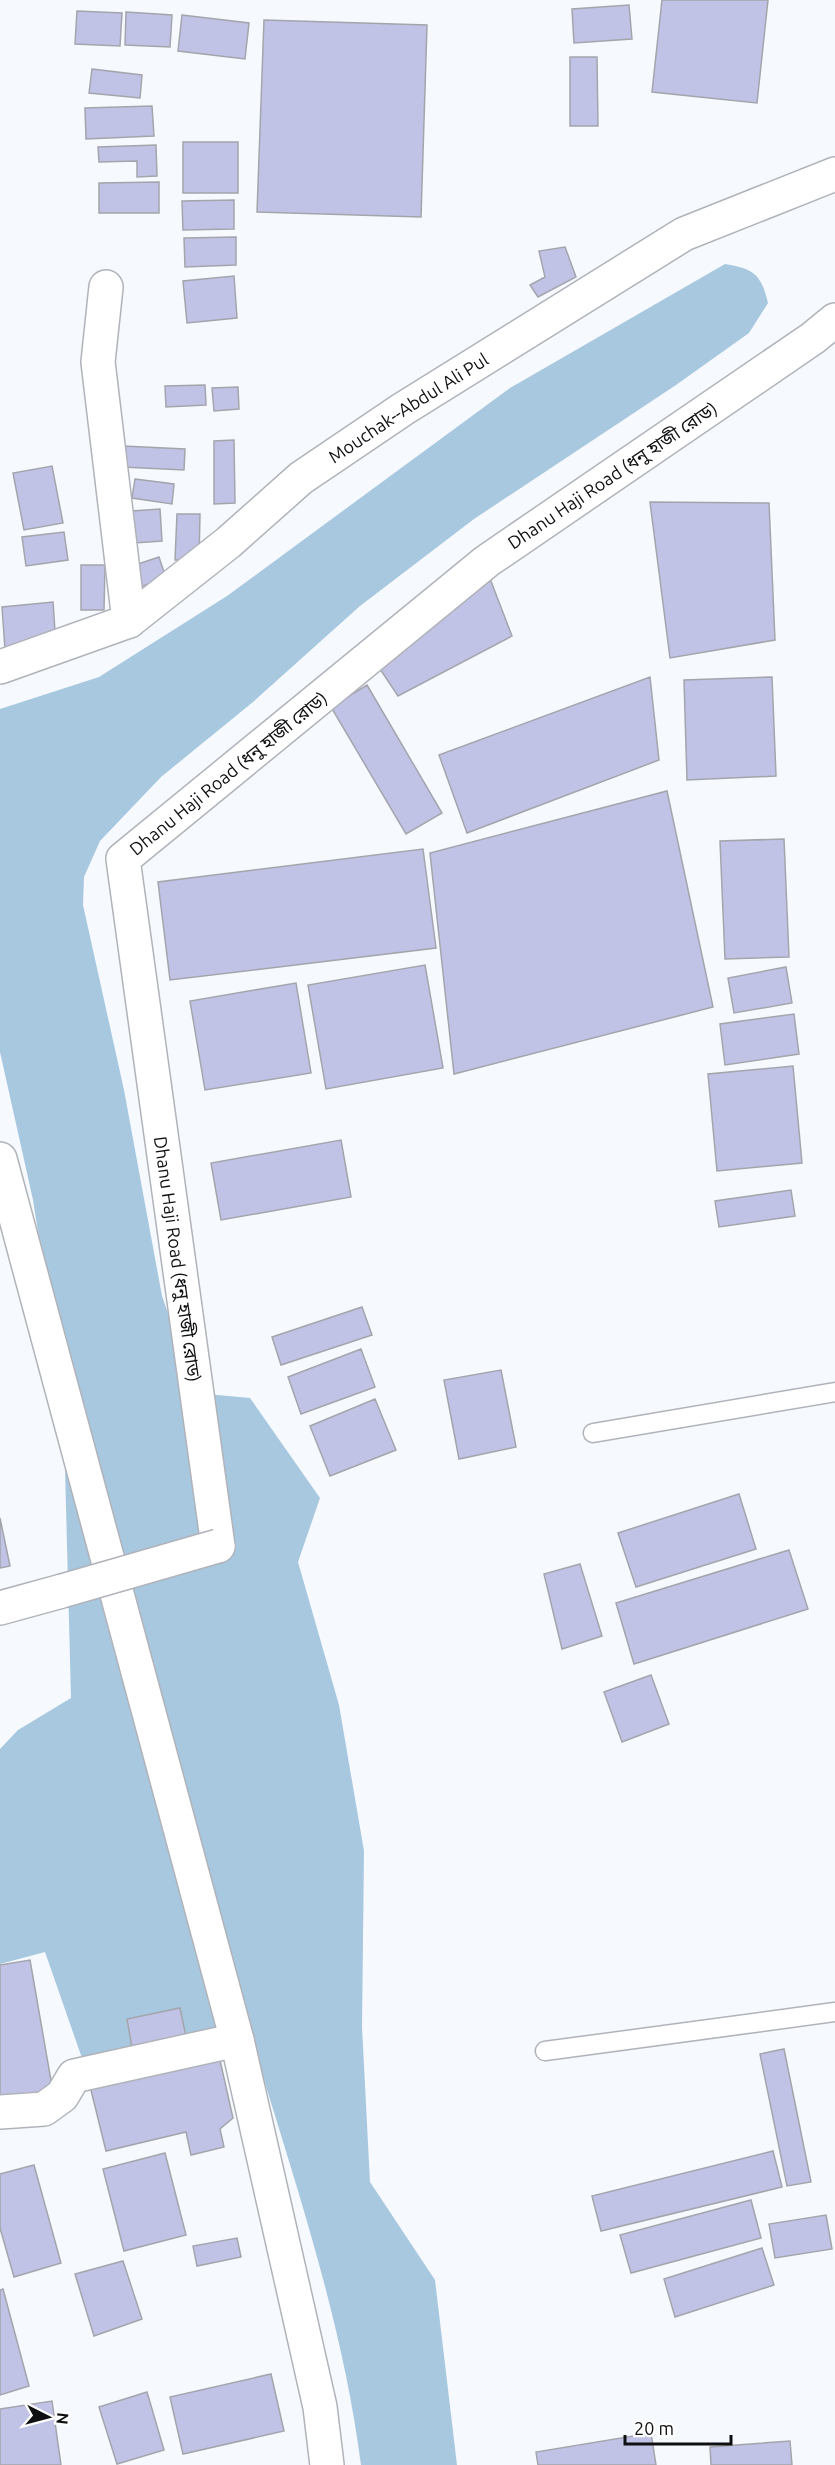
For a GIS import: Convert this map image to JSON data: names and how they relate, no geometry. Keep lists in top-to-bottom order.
{
  "streets": {
    "street": ["Mouchak--Abdul Ali Pul", "Dhanu Haji Road (ধনু হাজী রোড)"]
  },
  "scale_bar": "20 m",
  "north": "right"
}
